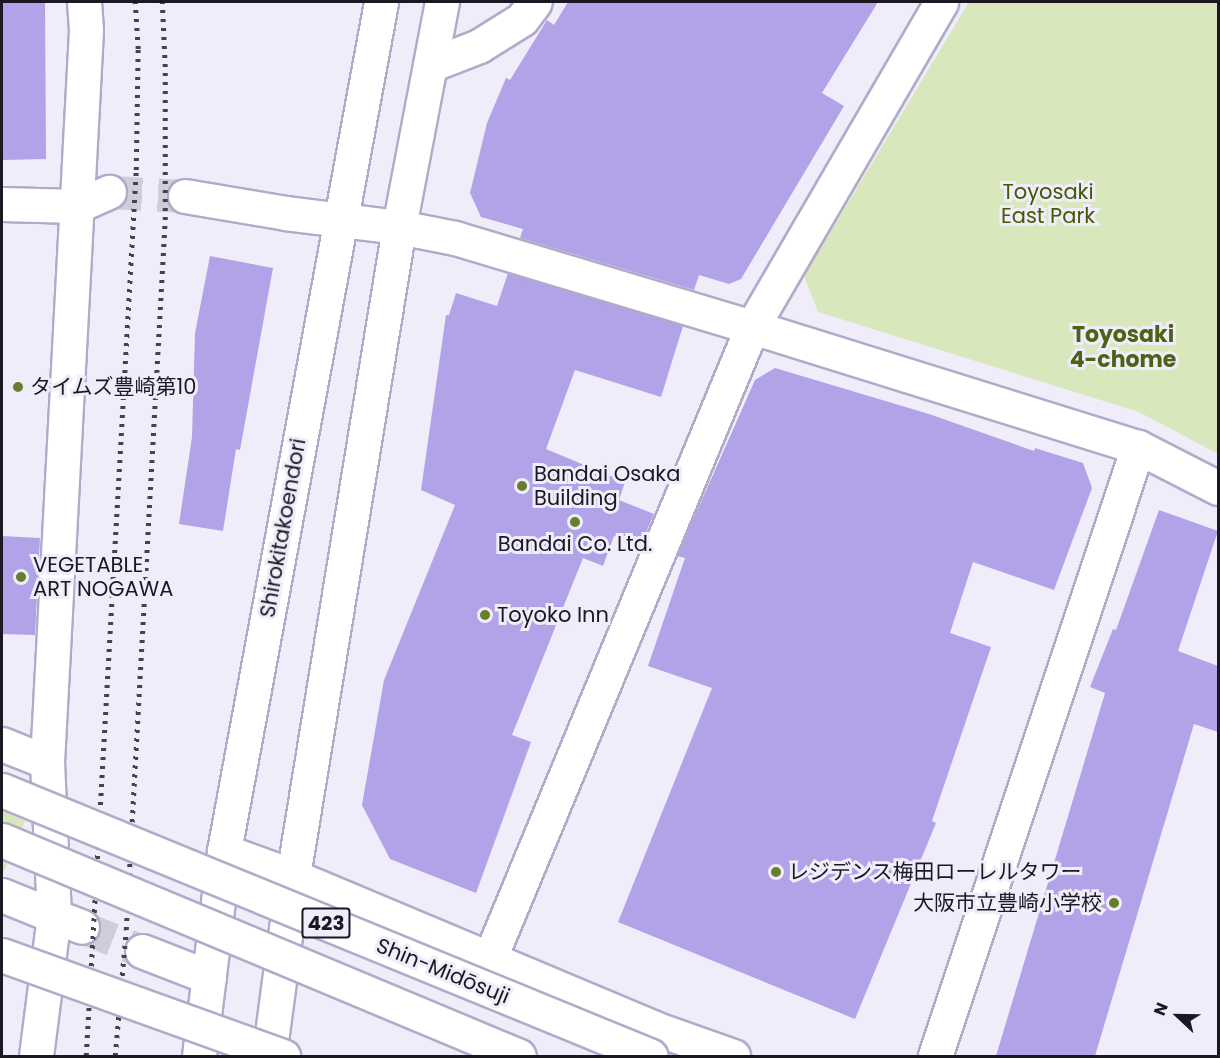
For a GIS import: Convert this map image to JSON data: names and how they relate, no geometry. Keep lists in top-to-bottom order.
{
  "streets": {
    "main road": ["Shirokitakoendori", "423", "Shin-Midōsuji"]
  },
  "districts": ["Toyosaki 4-chome"],
  "parks": ["Toyosaki East Park"],
  "places": [
    "タイムズ豊崎第10",
    "Bandai Osaka Building",
    "Bandai Co. Ltd.",
    "VEGETABLE ART NOGAWA",
    "Toyoko Inn",
    "レジデンス梅田ローレルタワー",
    "大阪市立豊崎小学校"
  ],
  "north": "left"
}
